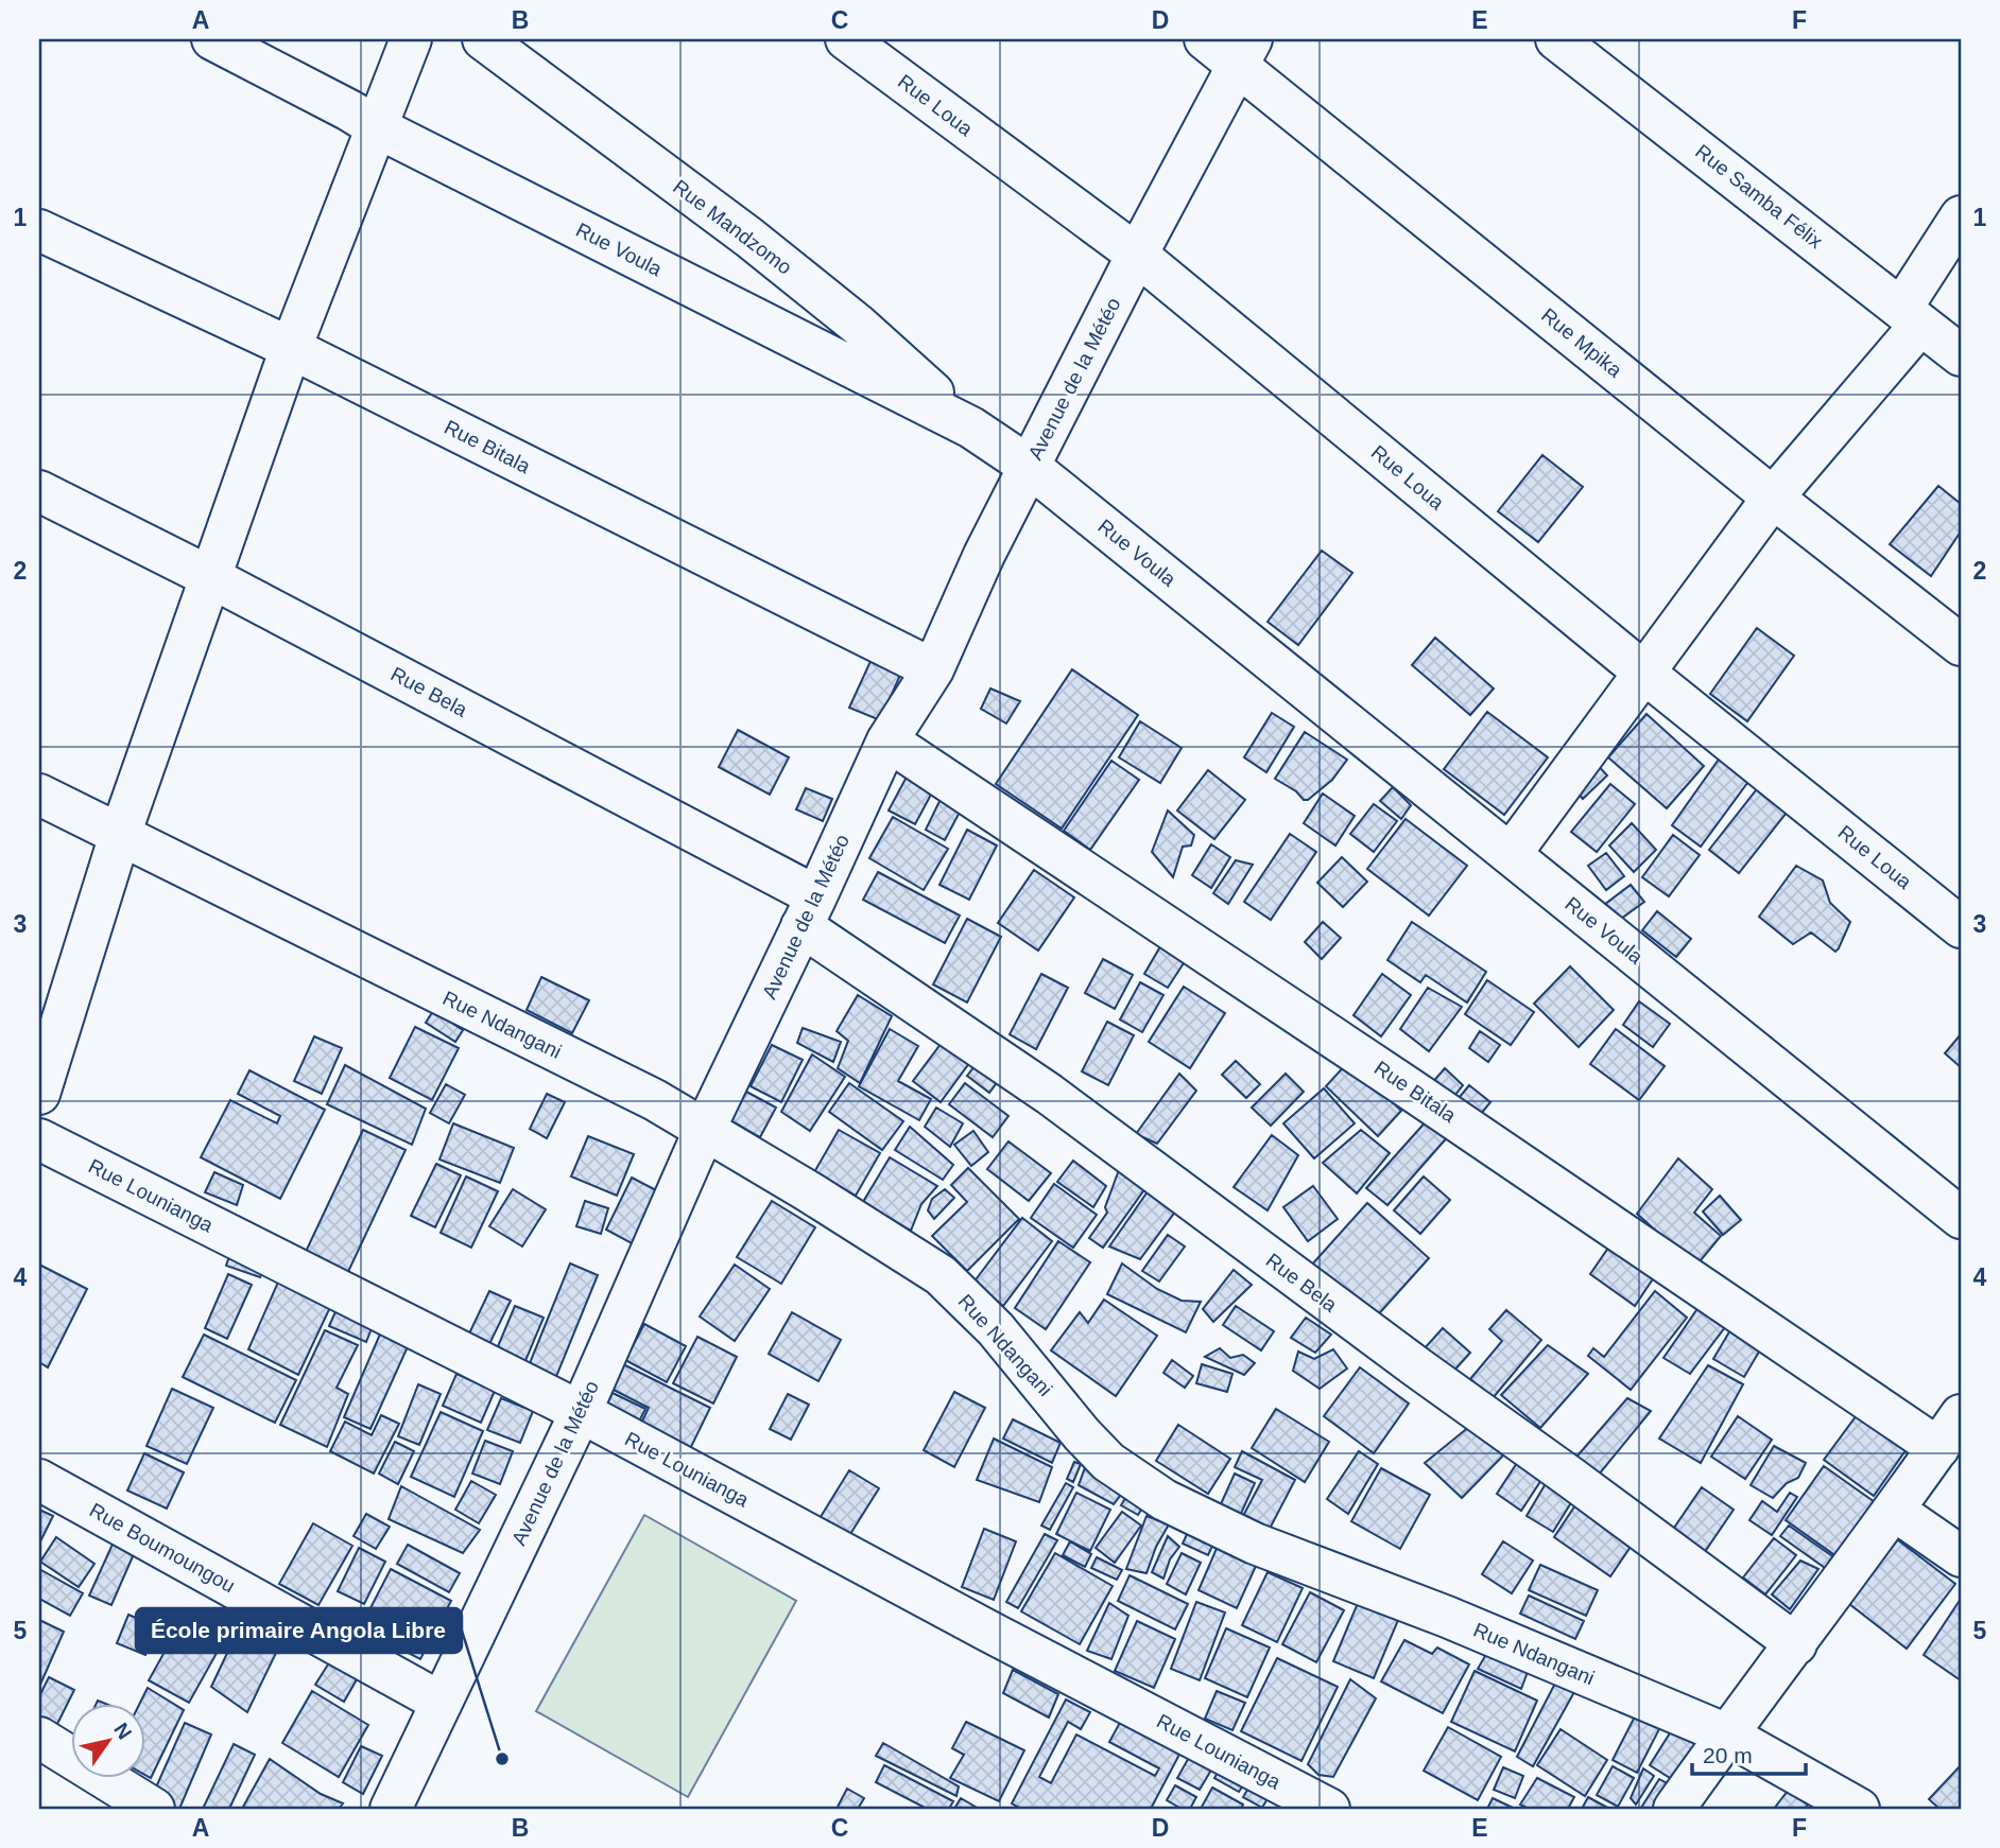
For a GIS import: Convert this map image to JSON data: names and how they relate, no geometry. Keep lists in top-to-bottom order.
{
  "streets": {
    "street": [
      "Rue Loua",
      "Rue Samba Félix",
      "Rue Mandzomo",
      "Rue Voula",
      "Rue Mpika",
      "Avenue de la Météo",
      "Rue Bitala",
      "Rue Bela",
      "Rue Ndangani",
      "Rue Lounianga",
      "Rue Boumoungou"
    ]
  },
  "crossings": [
    ["Rue Loua", "Avenue de la Météo"],
    ["Rue Mandzomo", "Rue Voula"],
    ["Rue Voula", "Avenue de la Météo"],
    ["Rue Mpika", "Avenue de la Météo"],
    ["Avenue de la Météo", "Rue Bitala"],
    ["Avenue de la Météo", "Rue Bela"],
    ["Avenue de la Météo", "Rue Ndangani"],
    ["Avenue de la Météo", "Rue Lounianga"],
    ["Avenue de la Météo", "Rue Boumoungou"]
  ],
  "places": ["École primaire Angola Libre"],
  "scale_bar": "20 m",
  "north": "top right",
  "grid": {
    "columns": [
      "A",
      "B",
      "C",
      "D",
      "E",
      "F"
    ],
    "rows": [
      "1",
      "2",
      "3",
      "4",
      "5"
    ]
  }
}
